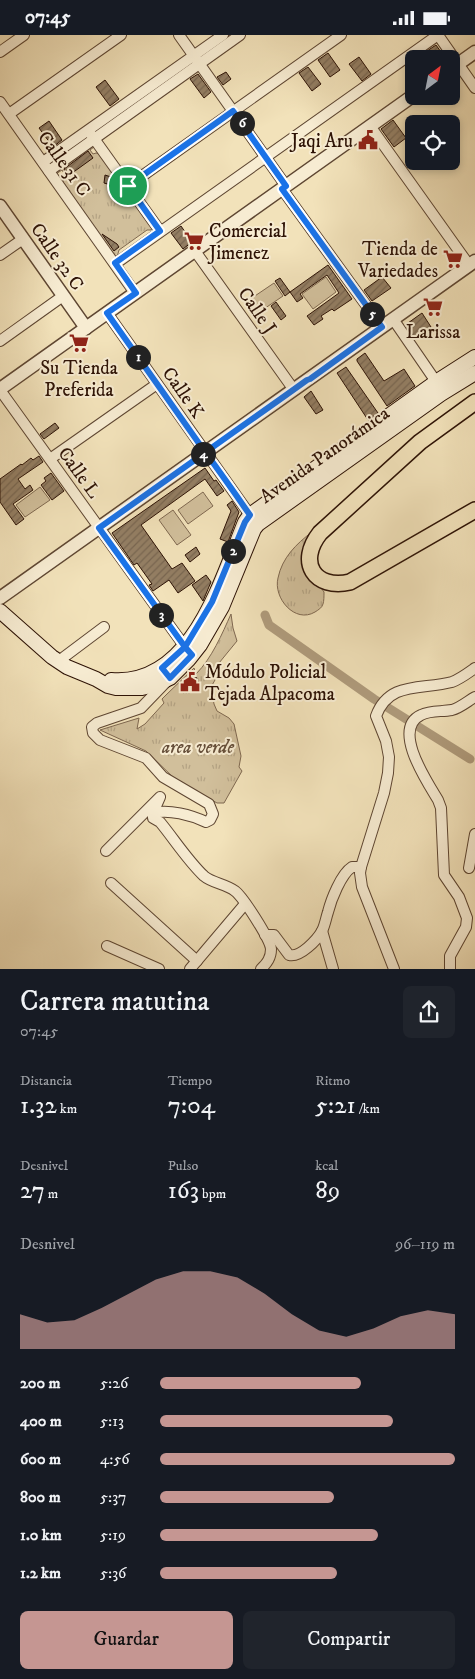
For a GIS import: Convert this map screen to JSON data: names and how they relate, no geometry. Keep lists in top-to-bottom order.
{
  "streets": {
    "main road": ["Avenida Panorámica"],
    "street": [
      "Calle 31 C",
      "Calle 32 C",
      "Calle J",
      "Calle K",
      "Calle L"
    ]
  },
  "crossings": [
    ["Calle K", "Avenida Panorámica"],
    ["Avenida Panorámica", "Calle L"]
  ],
  "parks": ["area verde"],
  "places": {
    "public building": ["Jaqi Aru", "Módulo Policial Tejada Alpacoma"],
    "supermarket": [
      "Comercial Jimenez",
      "Tienda de Variedades",
      "Larissa",
      "Su Tienda Preferida"
    ]
  },
  "north": "top right",
  "page": {
    "status": "07:45",
    "pins": [
      "6",
      "5",
      "1",
      "4",
      "2",
      "3"
    ],
    "heading": ["Carrera matutina", "07:45"],
    "stats": [
      ["Distancia", "1.32 km"],
      ["Tiempo", "7:04"],
      ["Ritmo", "5:21 /km"],
      ["Desnivel", "27 m"],
      ["Pulso", "163 bpm"],
      ["kcal", "89"]
    ],
    "chart": ["Desnivel", "96–119 m"],
    "list": [
      {
        "name": "200 m",
        "note": "5:26"
      },
      {
        "name": "400 m",
        "note": "5:13"
      },
      {
        "name": "600 m",
        "note": "4:56"
      },
      {
        "name": "800 m",
        "note": "5:37"
      },
      {
        "name": "1.0 km",
        "note": "5:19"
      },
      {
        "name": "1.2 km",
        "note": "5:36"
      }
    ],
    "buttons": ["Guardar", "Compartir"]
  }
}
